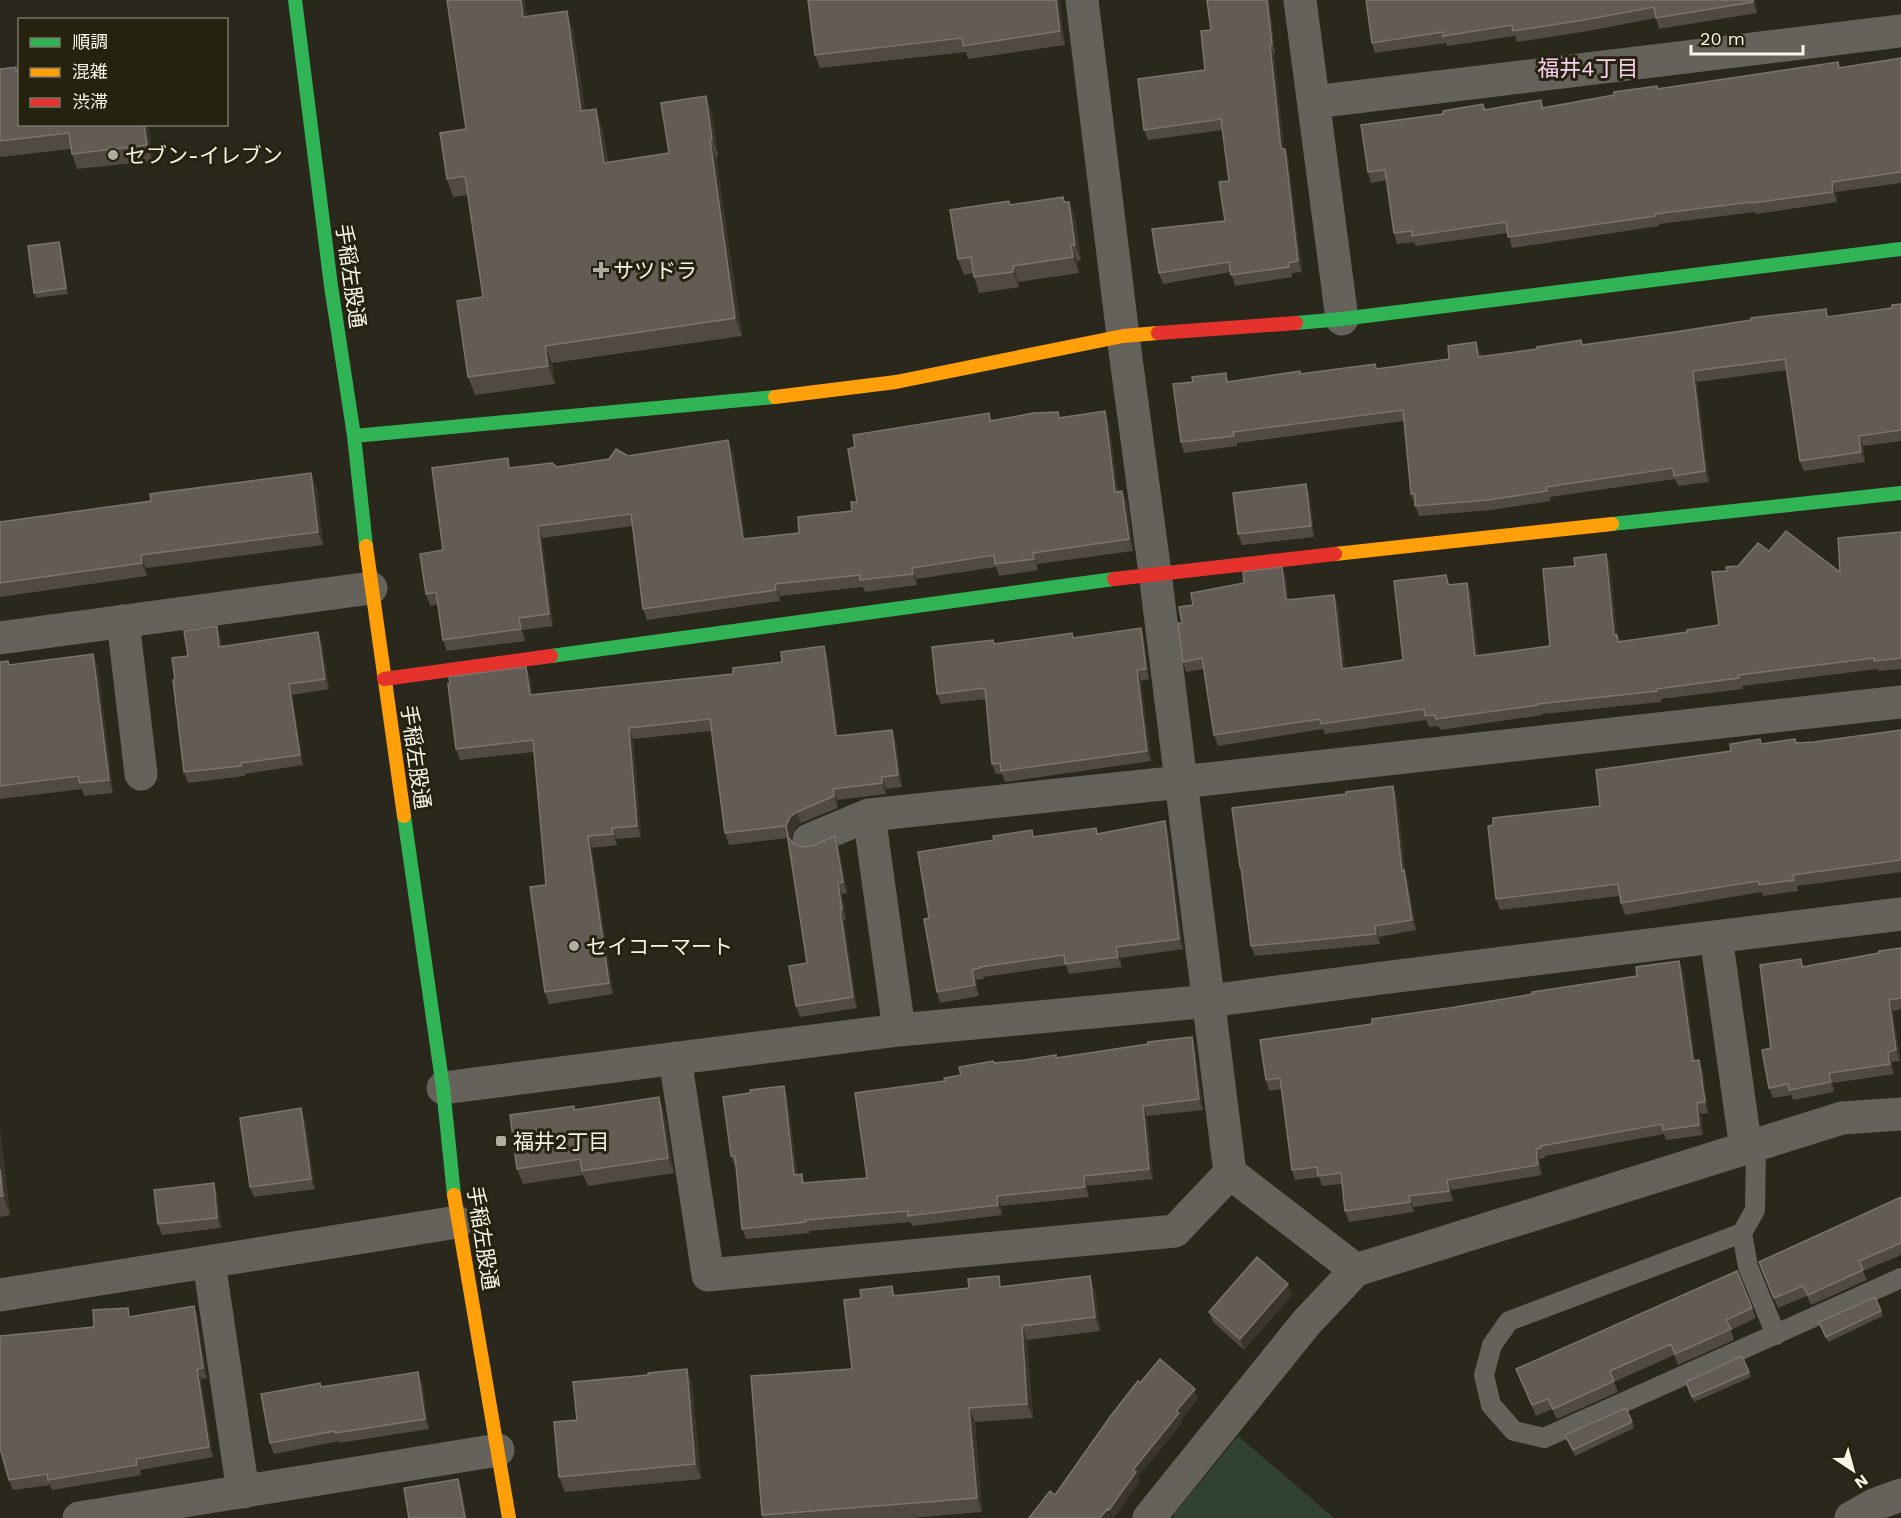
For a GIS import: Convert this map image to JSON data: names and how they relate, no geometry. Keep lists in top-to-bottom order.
{
  "streets": {
    "street": ["手稲左股通"]
  },
  "districts": ["福井4丁目"],
  "places": {
    "other": ["セブン-イレブン", "セイコーマート"],
    "health": ["サツドラ"],
    "transit": ["福井2丁目"]
  },
  "legend": ["順調", "混雑", "渋滞"],
  "scale_bar": "20 m",
  "north": "bottom right"
}
